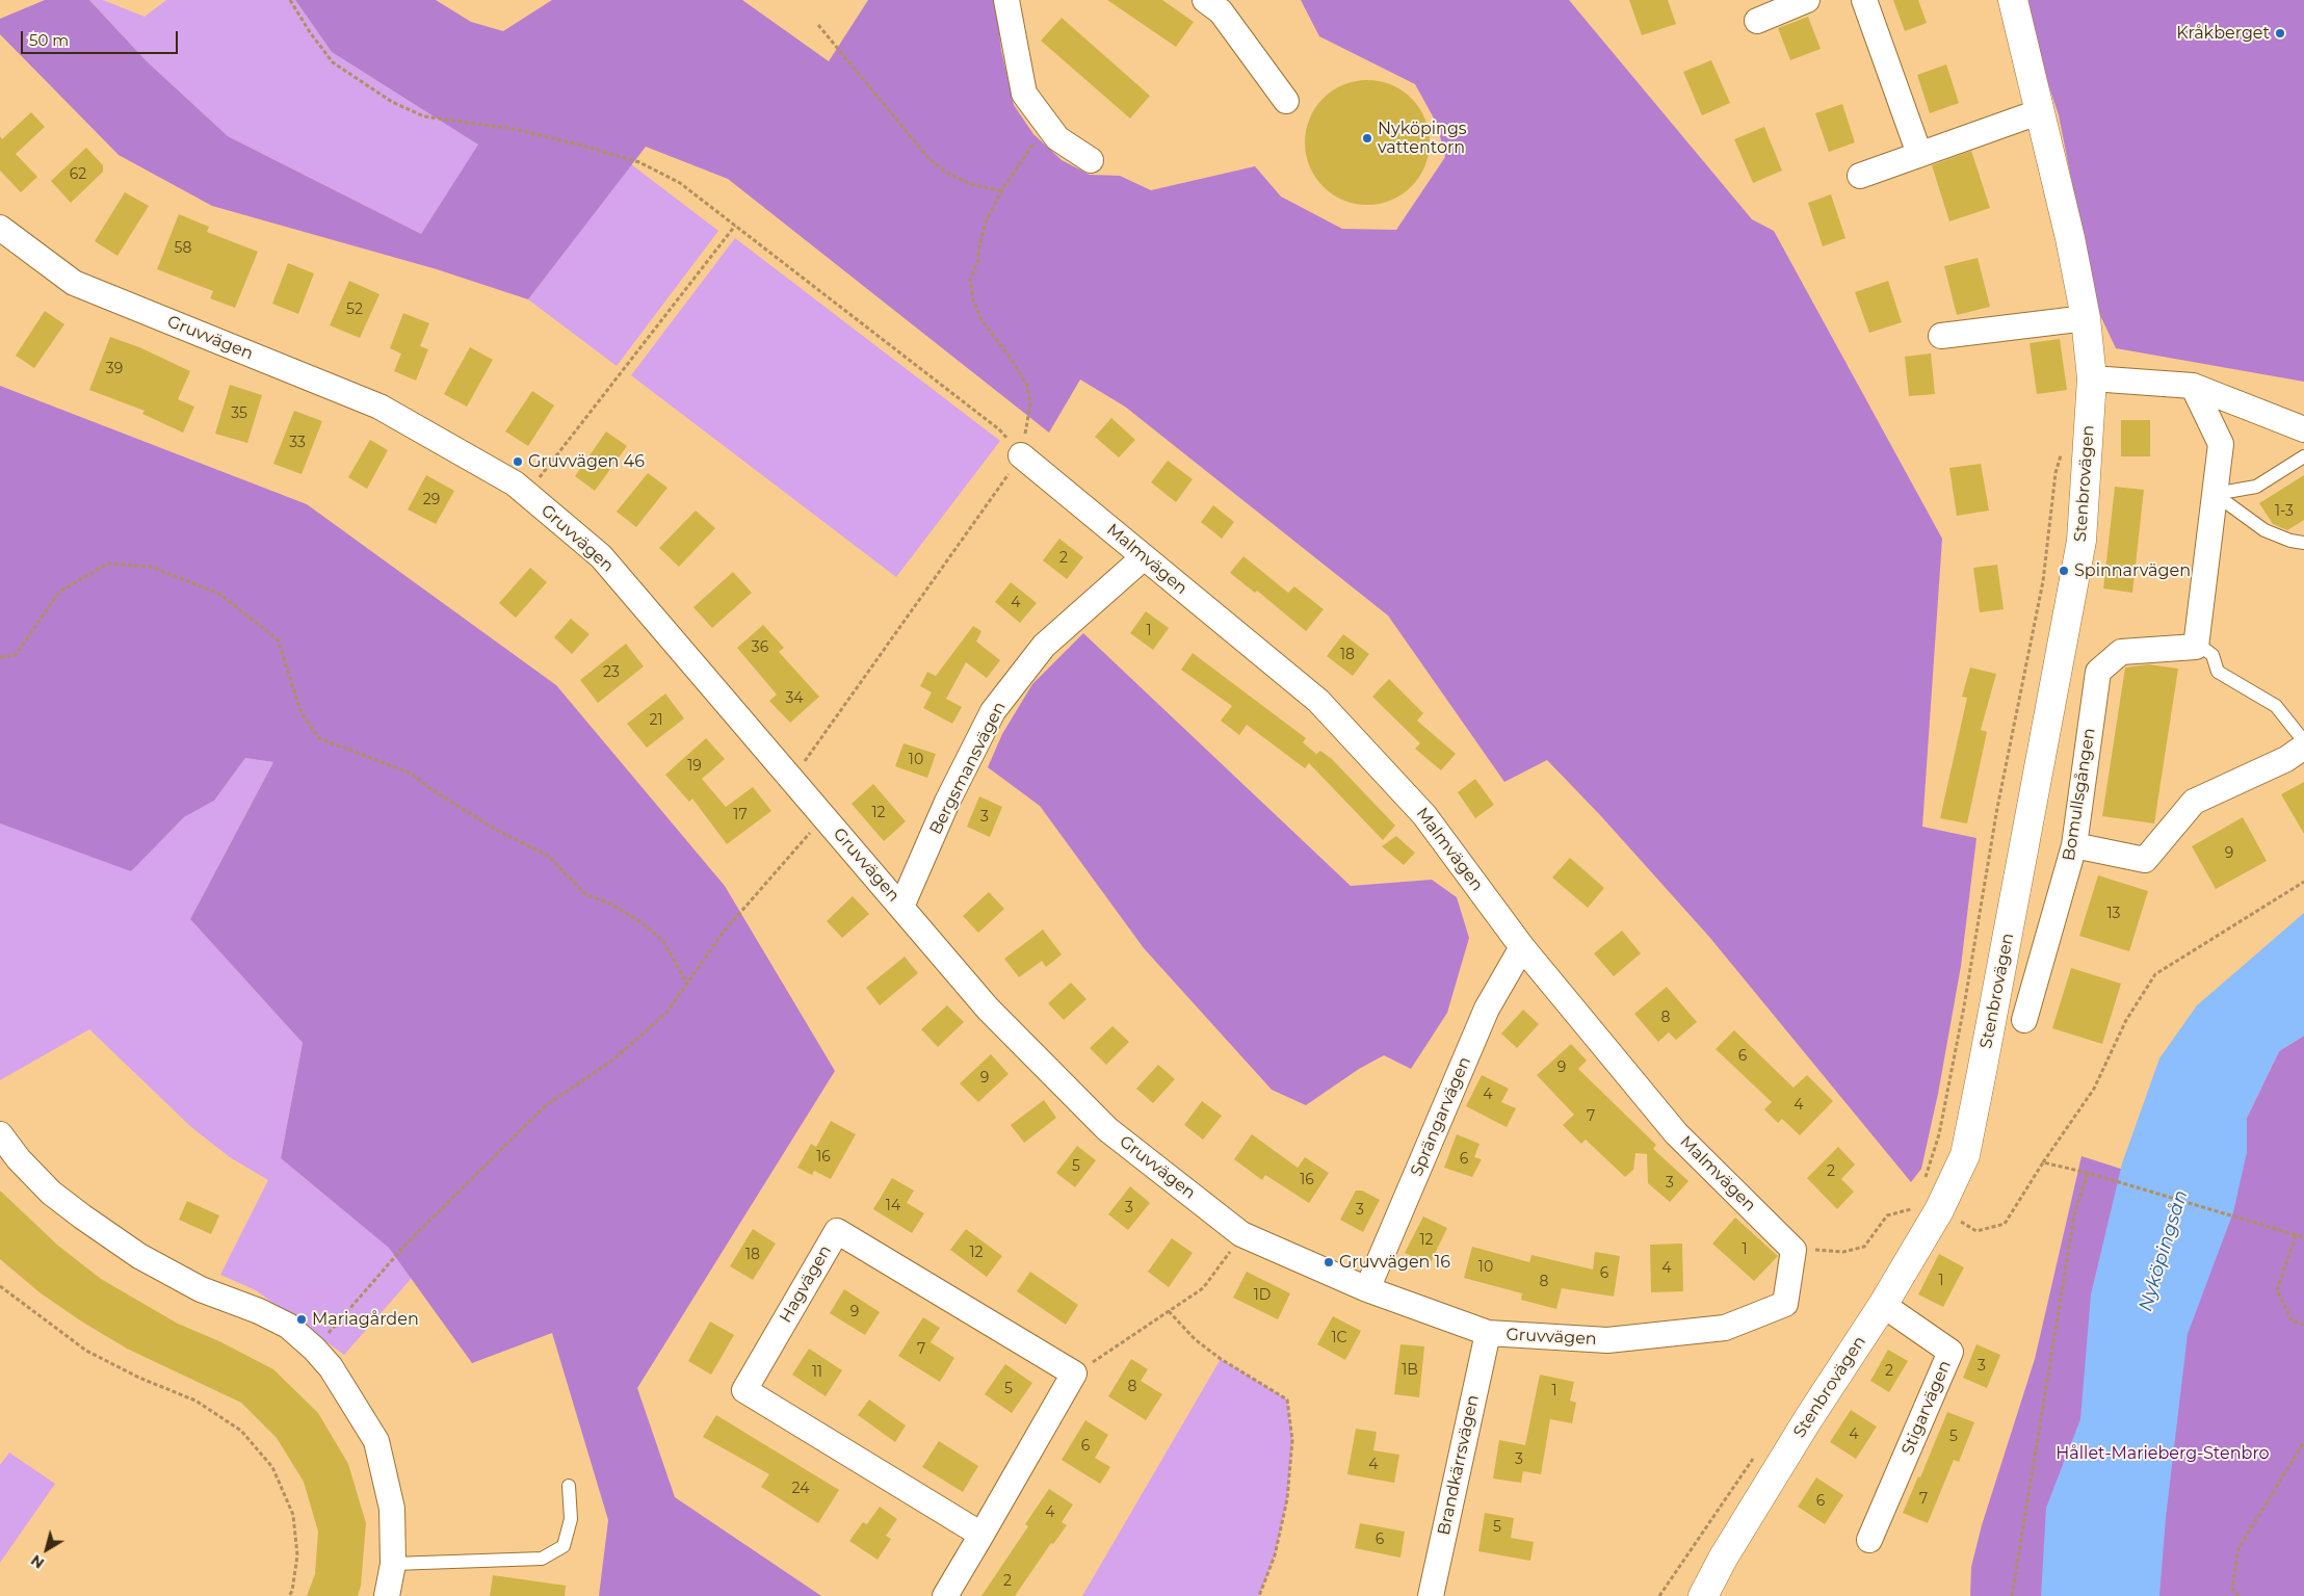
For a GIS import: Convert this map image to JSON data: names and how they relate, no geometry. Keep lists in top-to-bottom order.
{
  "streets": {
    "street": [
      "Gruvvägen",
      "Stenbrovägen",
      "Malmvägen",
      "Bergsmansvägen",
      "Bomullsgången",
      "Sprängarvägen",
      "Hagvägen",
      "Stigarvägen",
      "Brandkärrsvägen"
    ]
  },
  "crossings": [
    ["Gruvvägen", "Malmvägen"],
    ["Gruvvägen", "Bergsmansvägen"],
    ["Gruvvägen", "Sprängarvägen"],
    ["Gruvvägen", "Brandkärrsvägen"],
    ["Stenbrovägen", "Stigarvägen"],
    ["Malmvägen", "Bergsmansvägen"],
    ["Malmvägen", "Sprängarvägen"]
  ],
  "water": ["Nyköpingsån"],
  "parks": ["Hållet-Marieberg-Stenbro"],
  "places": [
    "Kråkberget",
    "Nyköpings vattentorn",
    "Gruvvägen 46",
    "Spinnarvägen",
    "Gruvvägen 16",
    "Mariagården"
  ],
  "house_numbers": [
    "62",
    "58",
    "52",
    "39",
    "35",
    "33",
    "29",
    "1-3",
    "2",
    "4",
    "1",
    "36",
    "18",
    "23",
    "34",
    "21",
    "10",
    "19",
    "12",
    "17",
    "3",
    "9",
    "13",
    "8",
    "6",
    "9",
    "9",
    "4",
    "4",
    "7",
    "16",
    "6",
    "5",
    "2",
    "16",
    "3",
    "14",
    "3",
    "3",
    "12",
    "1",
    "12",
    "18",
    "10",
    "4",
    "6",
    "1",
    "8",
    "1D",
    "9",
    "1C",
    "7",
    "3",
    "1B",
    "2",
    "11",
    "8",
    "5",
    "1",
    "4",
    "5",
    "6",
    "3",
    "4",
    "24",
    "7",
    "6",
    "4",
    "5",
    "6",
    "2"
  ],
  "scale_bar": "50 m",
  "north": "bottom left"
}
